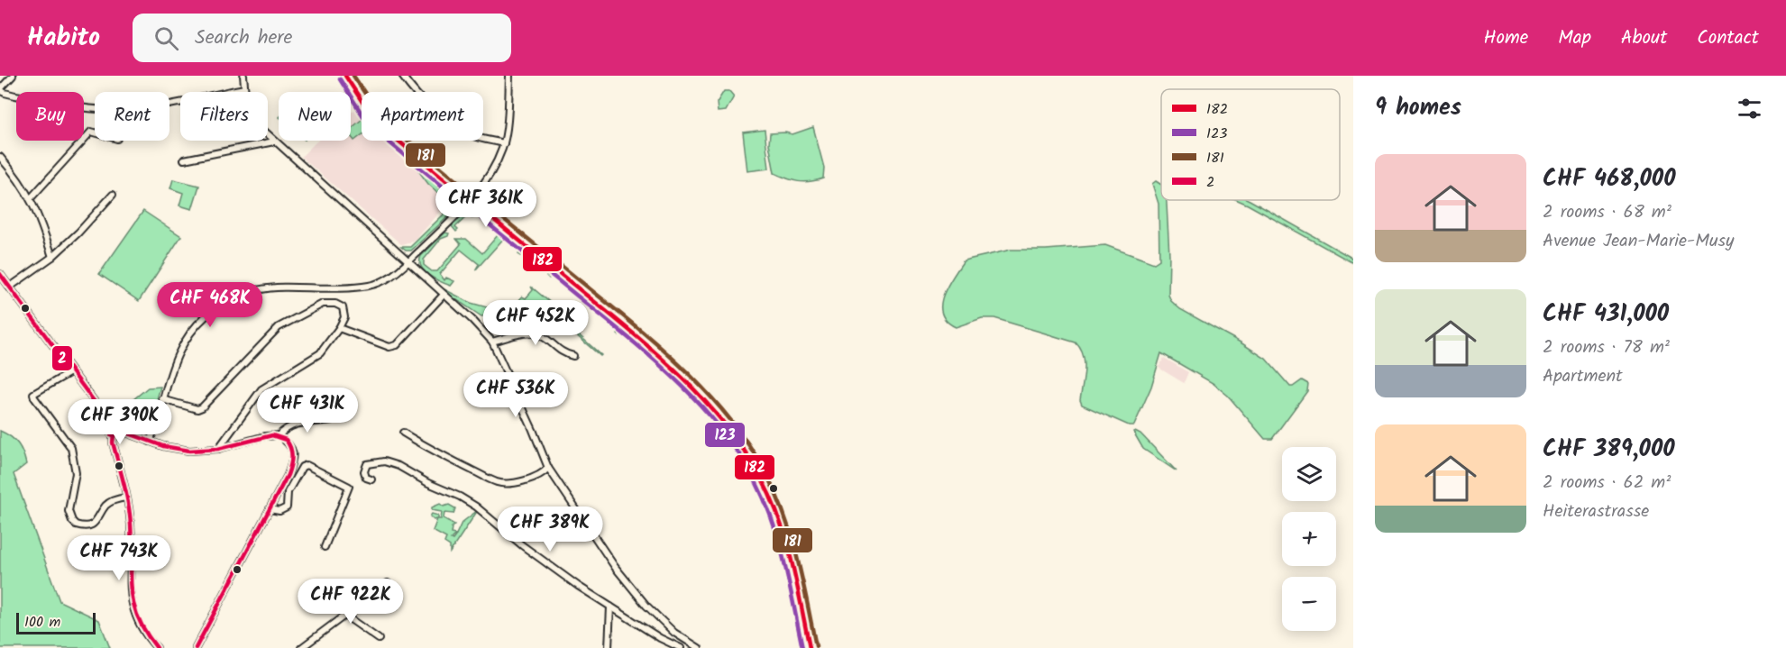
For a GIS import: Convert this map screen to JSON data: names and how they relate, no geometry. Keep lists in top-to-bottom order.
{
  "lines": [
    "transit line 182",
    "transit line 181",
    "transit line 123",
    "transit line 2"
  ],
  "legend": [
    "182",
    "123",
    "181",
    "2"
  ],
  "scale_bar": "100 m",
  "page": {
    "header": "Habito",
    "search": "Search here",
    "nav": [
      "Home",
      "Map",
      "About",
      "Contact"
    ],
    "heading": "9 homes",
    "chip": [
      "Buy",
      "Rent",
      "Filters",
      "New",
      "Apartment"
    ],
    "list": [
      {
        "name": "CHF 468,000",
        "note": "2 rooms · 68 m² · Avenue Jean-Marie-Musy"
      },
      {
        "name": "CHF 431,000",
        "note": "2 rooms · 78 m² · Apartment"
      },
      {
        "name": "CHF 389,000",
        "note": "2 rooms · 62 m² · Heiterastrasse"
      }
    ],
    "price": [
      "CHF 361K",
      "CHF 468K",
      "CHF 452K",
      "CHF 536K",
      "CHF 431K",
      "CHF 390K",
      "CHF 389K",
      "CHF 743K",
      "CHF 922K"
    ],
    "map_buttons": ["+", "−"],
    "scale": "100 m"
  }
}
